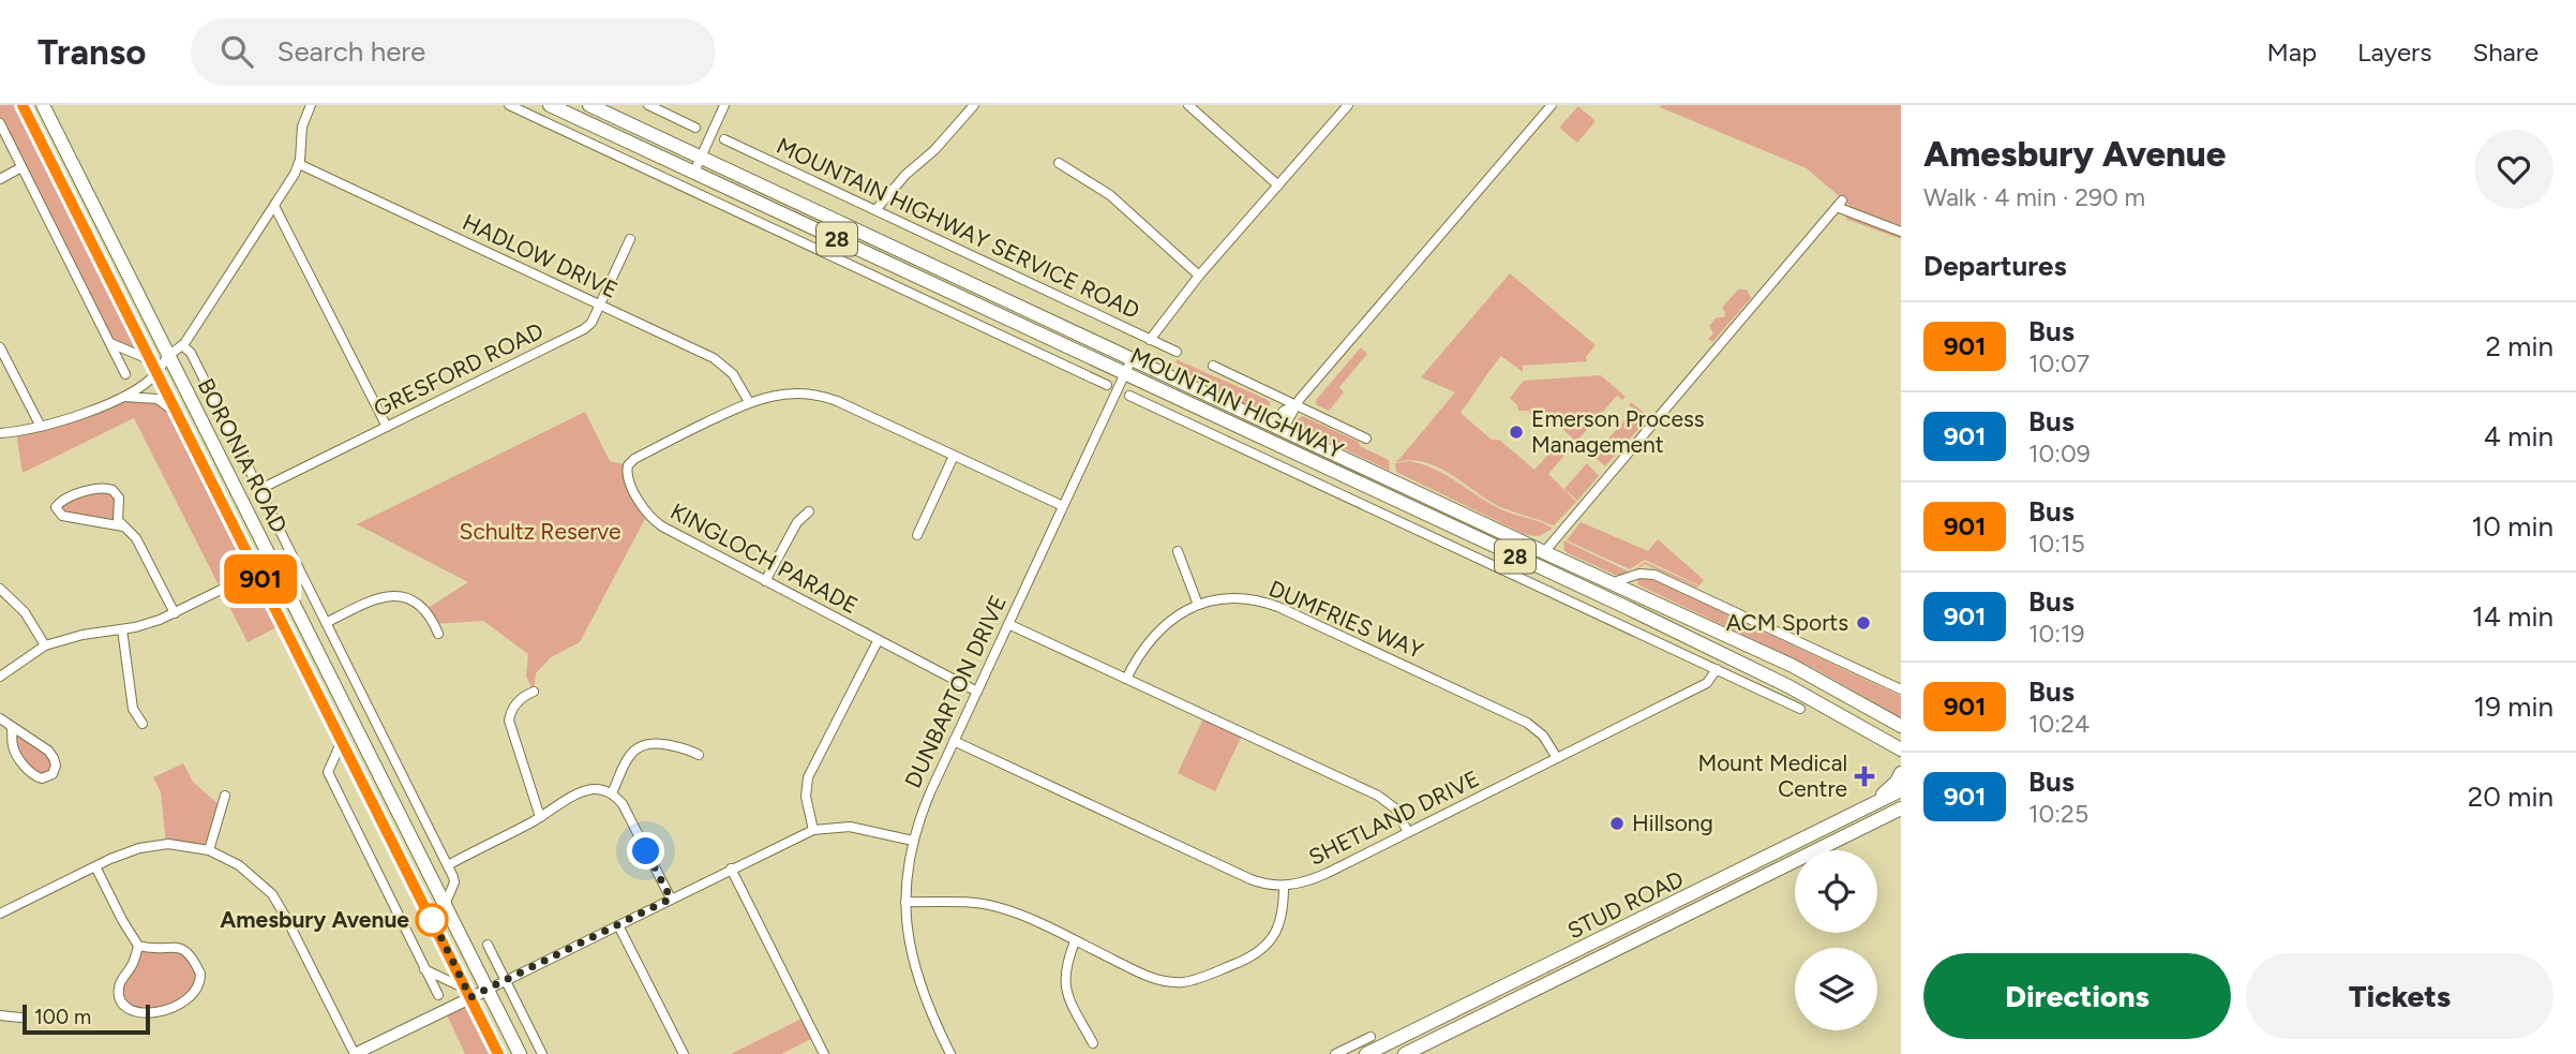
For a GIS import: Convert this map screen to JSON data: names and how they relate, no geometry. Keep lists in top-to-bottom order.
{
  "streets": {
    "main road": [
      "28",
      "MOUNTAIN HIGHWAY",
      "BORONIA ROAD",
      "STUD ROAD"
    ],
    "street": [
      "MOUNTAIN HIGHWAY SERVICE ROAD",
      "HADLOW DRIVE",
      "GRESFORD ROAD",
      "KINGLOCH PARADE",
      "DUMFRIES WAY",
      "DUNBARTON DRIVE",
      "SHETLAND DRIVE"
    ]
  },
  "crossings": [
    ["HADLOW DRIVE", "GRESFORD ROAD"],
    ["HADLOW DRIVE", "KINGLOCH PARADE"],
    ["GRESFORD ROAD", "BORONIA ROAD"],
    ["MOUNTAIN HIGHWAY", "DUNBARTON DRIVE"],
    ["KINGLOCH PARADE", "DUNBARTON DRIVE"],
    ["DUMFRIES WAY", "SHETLAND DRIVE"],
    ["DUNBARTON DRIVE", "SHETLAND DRIVE"]
  ],
  "parks": ["Schultz Reserve"],
  "places": {
    "other": [
      "Emerson Process Management",
      "ACM Sports",
      "Hillsong",
      "Amesbury Avenue"
    ],
    "health": ["Mount Medical Centre"]
  },
  "lines": ["bus line 901"],
  "scale_bar": "100 m",
  "page": {
    "header": "Transo",
    "search": "Search here",
    "nav": ["Map", "Layers", "Share"],
    "on_map": "901",
    "heading": [
      ["Amesbury Avenue", "Walk · 4 min · 290 m"],
      "Departures"
    ],
    "list": [
      {
        "mark": "901",
        "name": "Bus",
        "note": "10:07",
        "value": "2 min"
      },
      {
        "mark": "901",
        "name": "Bus",
        "note": "10:09",
        "value": "4 min"
      },
      {
        "mark": "901",
        "name": "Bus",
        "note": "10:15",
        "value": "10 min"
      },
      {
        "mark": "901",
        "name": "Bus",
        "note": "10:19",
        "value": "14 min"
      },
      {
        "mark": "901",
        "name": "Bus",
        "note": "10:24",
        "value": "19 min"
      },
      {
        "mark": "901",
        "name": "Bus",
        "note": "10:25",
        "value": "20 min"
      }
    ],
    "buttons": ["Directions", "Tickets"],
    "scale": "100 m"
  }
}
